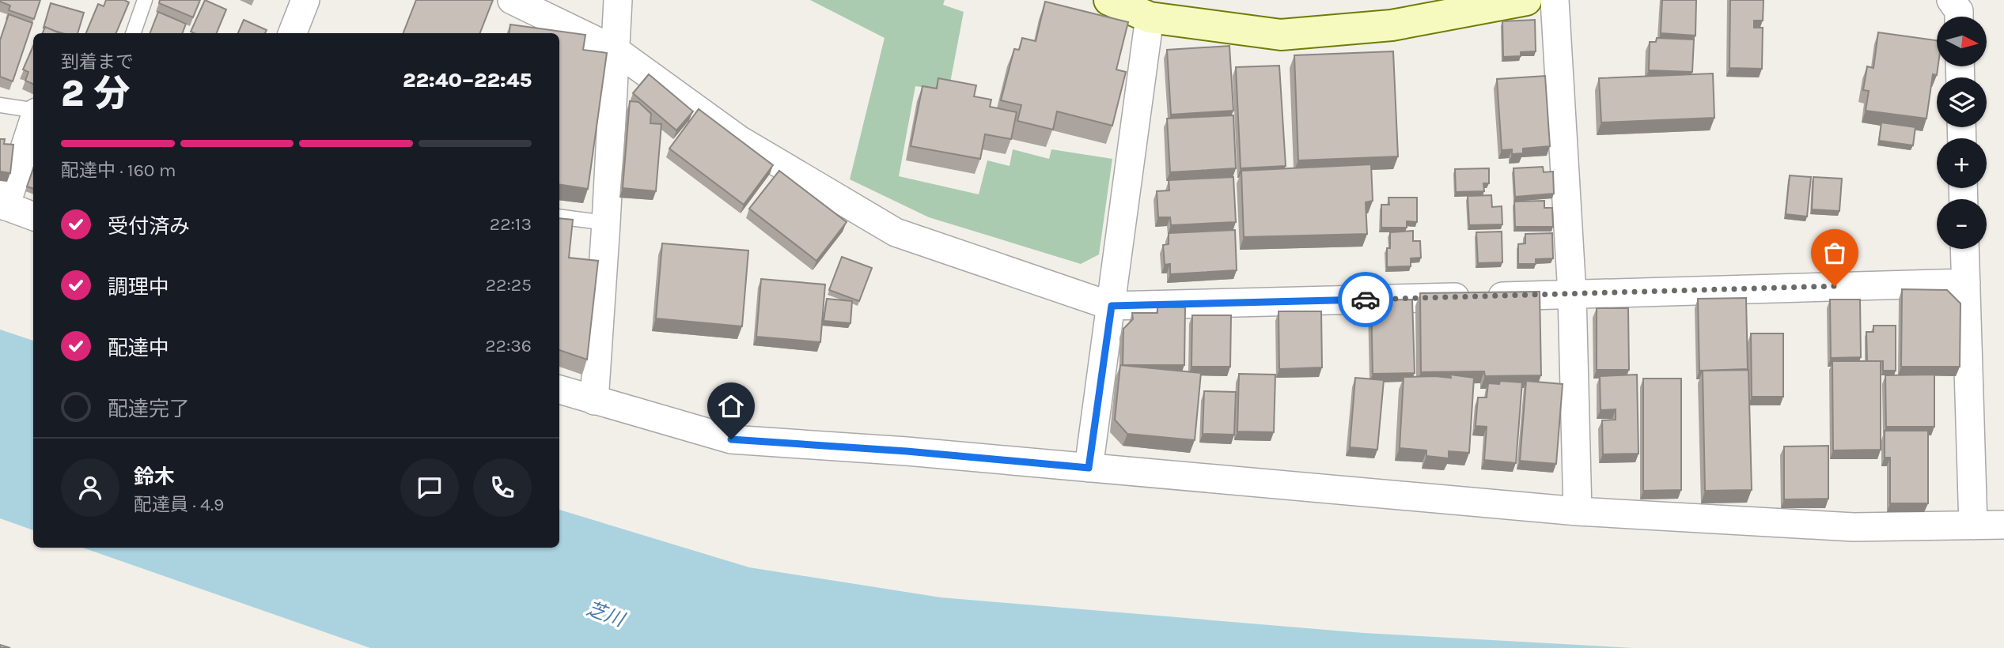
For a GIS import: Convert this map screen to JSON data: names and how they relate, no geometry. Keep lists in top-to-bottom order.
{
  "water": ["芝川"],
  "north": "right",
  "page": {
    "map_buttons": ["+", "−"],
    "heading": ["2 分", "到着まで", "22:40–22:45"],
    "panel": ["鈴木", "配達員 · 4.9"],
    "bar": "配達中 · 160 m",
    "list": [
      ["受付済み", "22:13"],
      ["調理中", "22:25"],
      ["配達中", "22:36"],
      "配達完了"
    ]
  }
}
